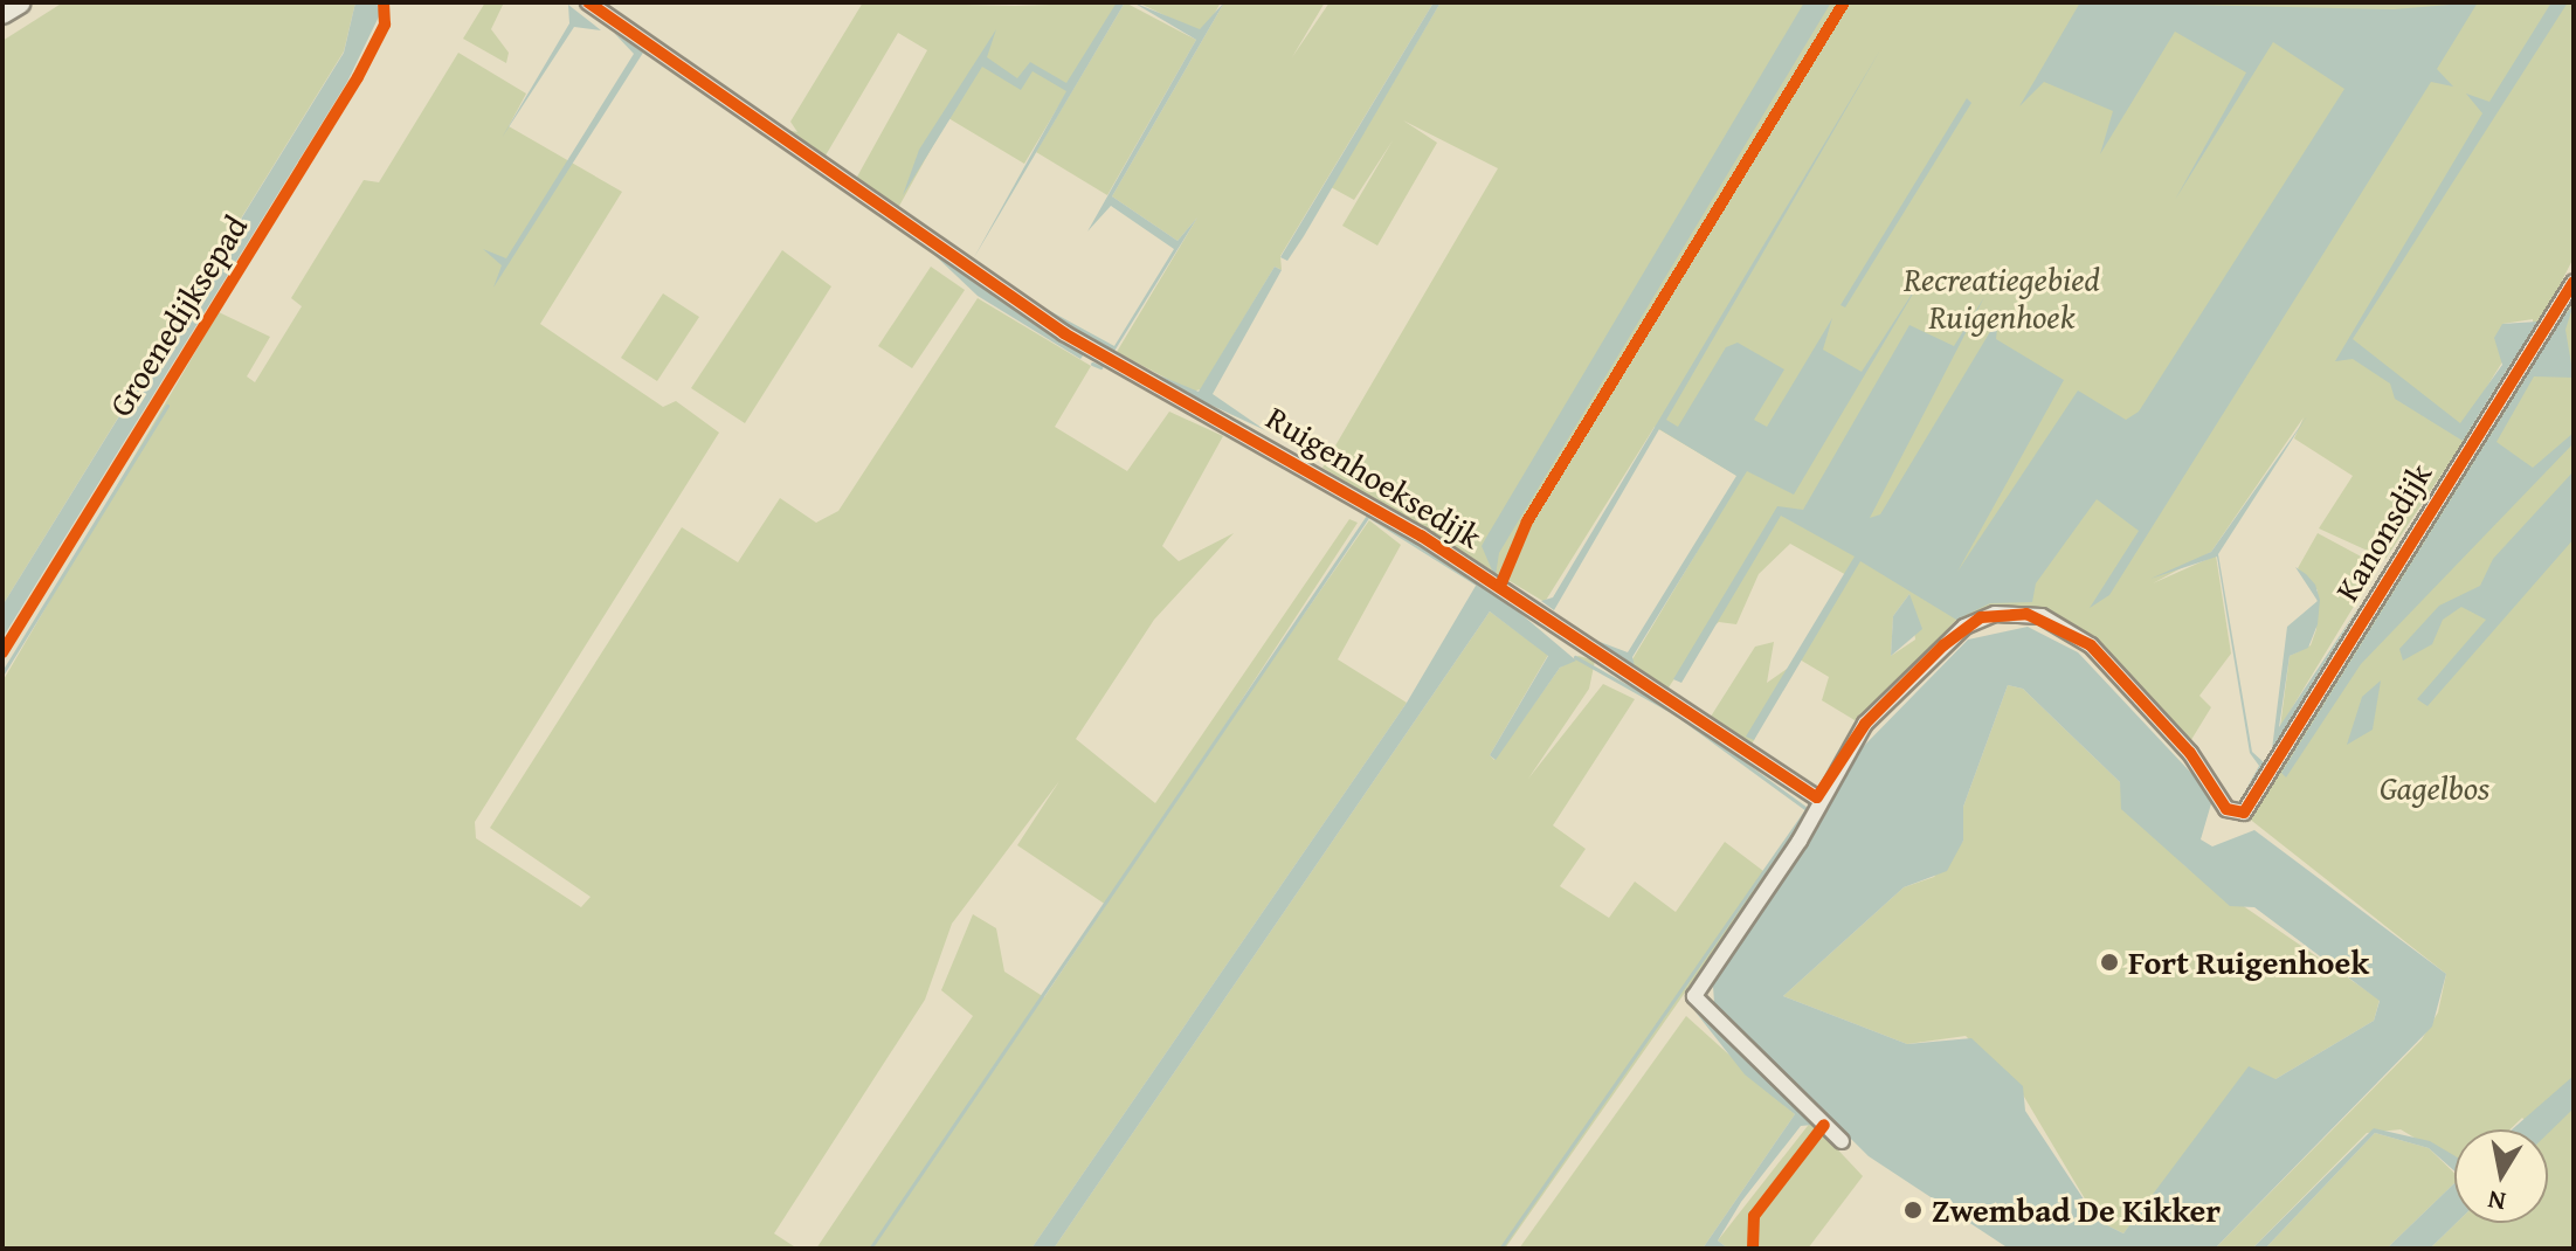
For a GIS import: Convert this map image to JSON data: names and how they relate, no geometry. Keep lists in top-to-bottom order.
{
  "streets": {
    "street": ["Ruigenhoeksedijk", "Kanonsdijk"],
    "cycle path": ["Groenedijksepad"]
  },
  "crossings": [
    ["Ruigenhoeksedijk", "Kanonsdijk"]
  ],
  "parks": ["Recreatiegebied Ruigenhoek", "Gagelbos"],
  "places": ["Fort Ruigenhoek", "Zwembad De Kikker"],
  "north": "bottom"
}
